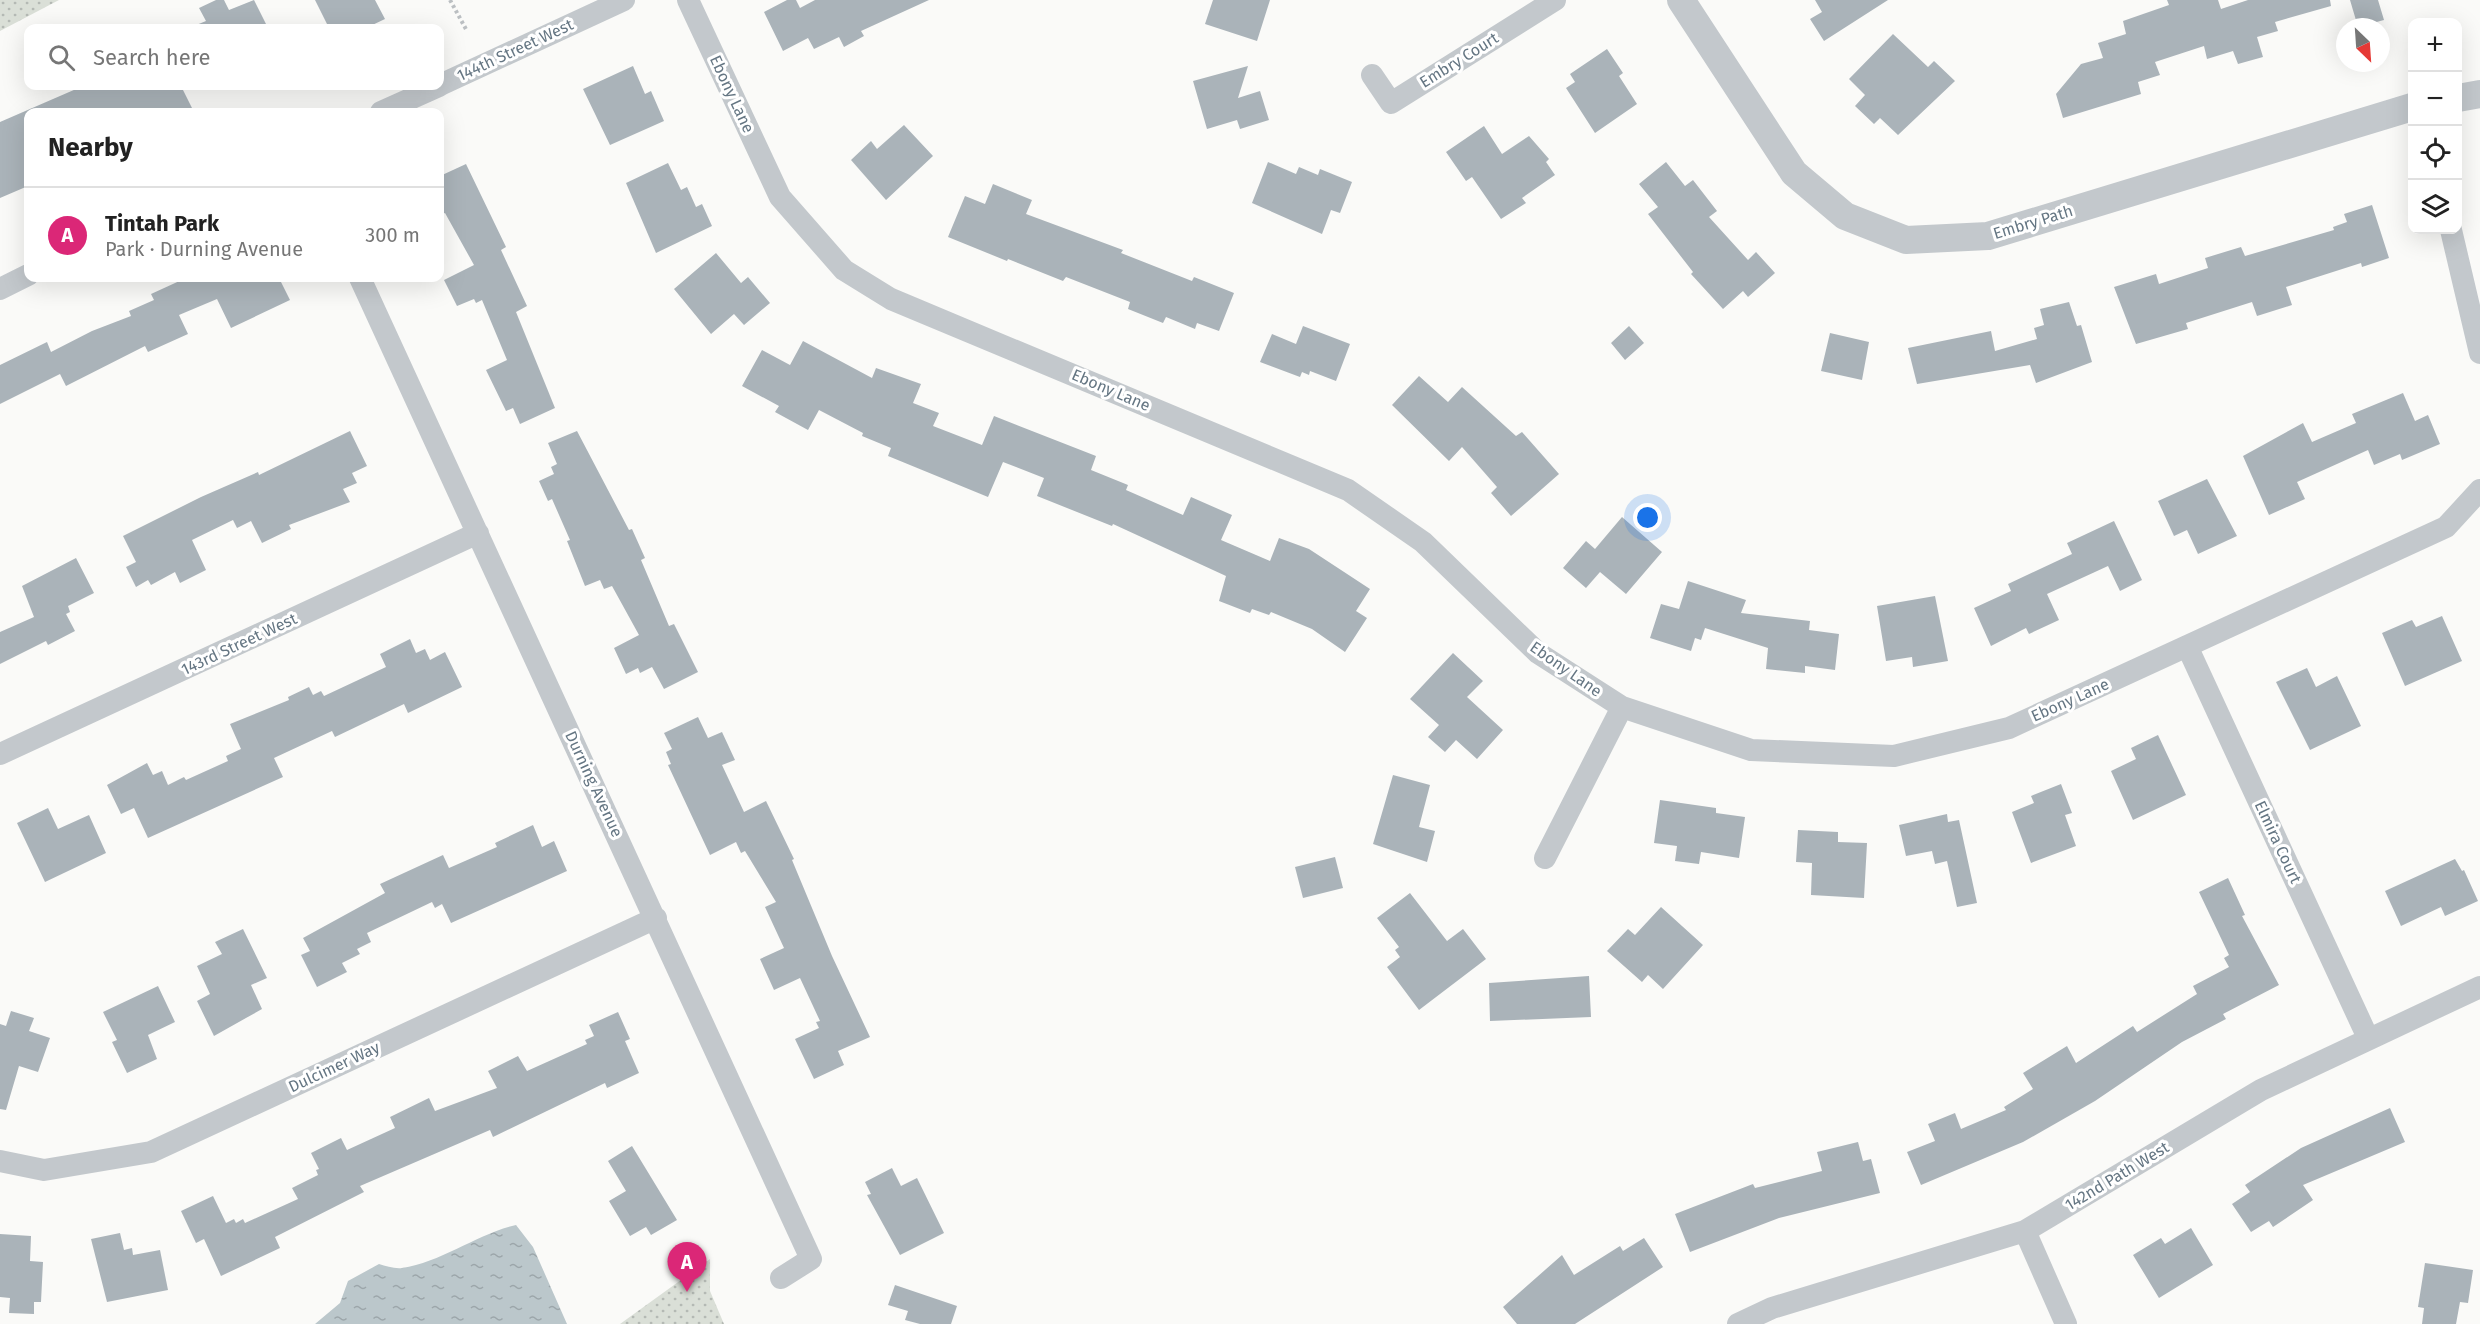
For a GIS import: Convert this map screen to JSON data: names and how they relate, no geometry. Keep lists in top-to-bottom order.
{
  "streets": {
    "street": [
      "144th Street West",
      "Embry Court",
      "Ebony Lane",
      "Embry Path",
      "143rd Street West",
      "Durning Avenue",
      "Elmira Court",
      "Dulcimer Way",
      "142nd Path West"
    ]
  },
  "crossings": [
    ["Ebony Lane", "Elmira Court"],
    ["143rd Street West", "Durning Avenue"],
    ["Durning Avenue", "Dulcimer Way"],
    ["Elmira Court", "142nd Path West"]
  ],
  "north": "bottom right",
  "page": {
    "map_buttons": ["+", "−"],
    "search": "Search here",
    "heading": "Nearby",
    "list": [
      {
        "mark": "A",
        "name": "Tintah Park",
        "note": "Park · Durning Avenue",
        "value": "300 m"
      }
    ],
    "pins": "A"
  }
}
